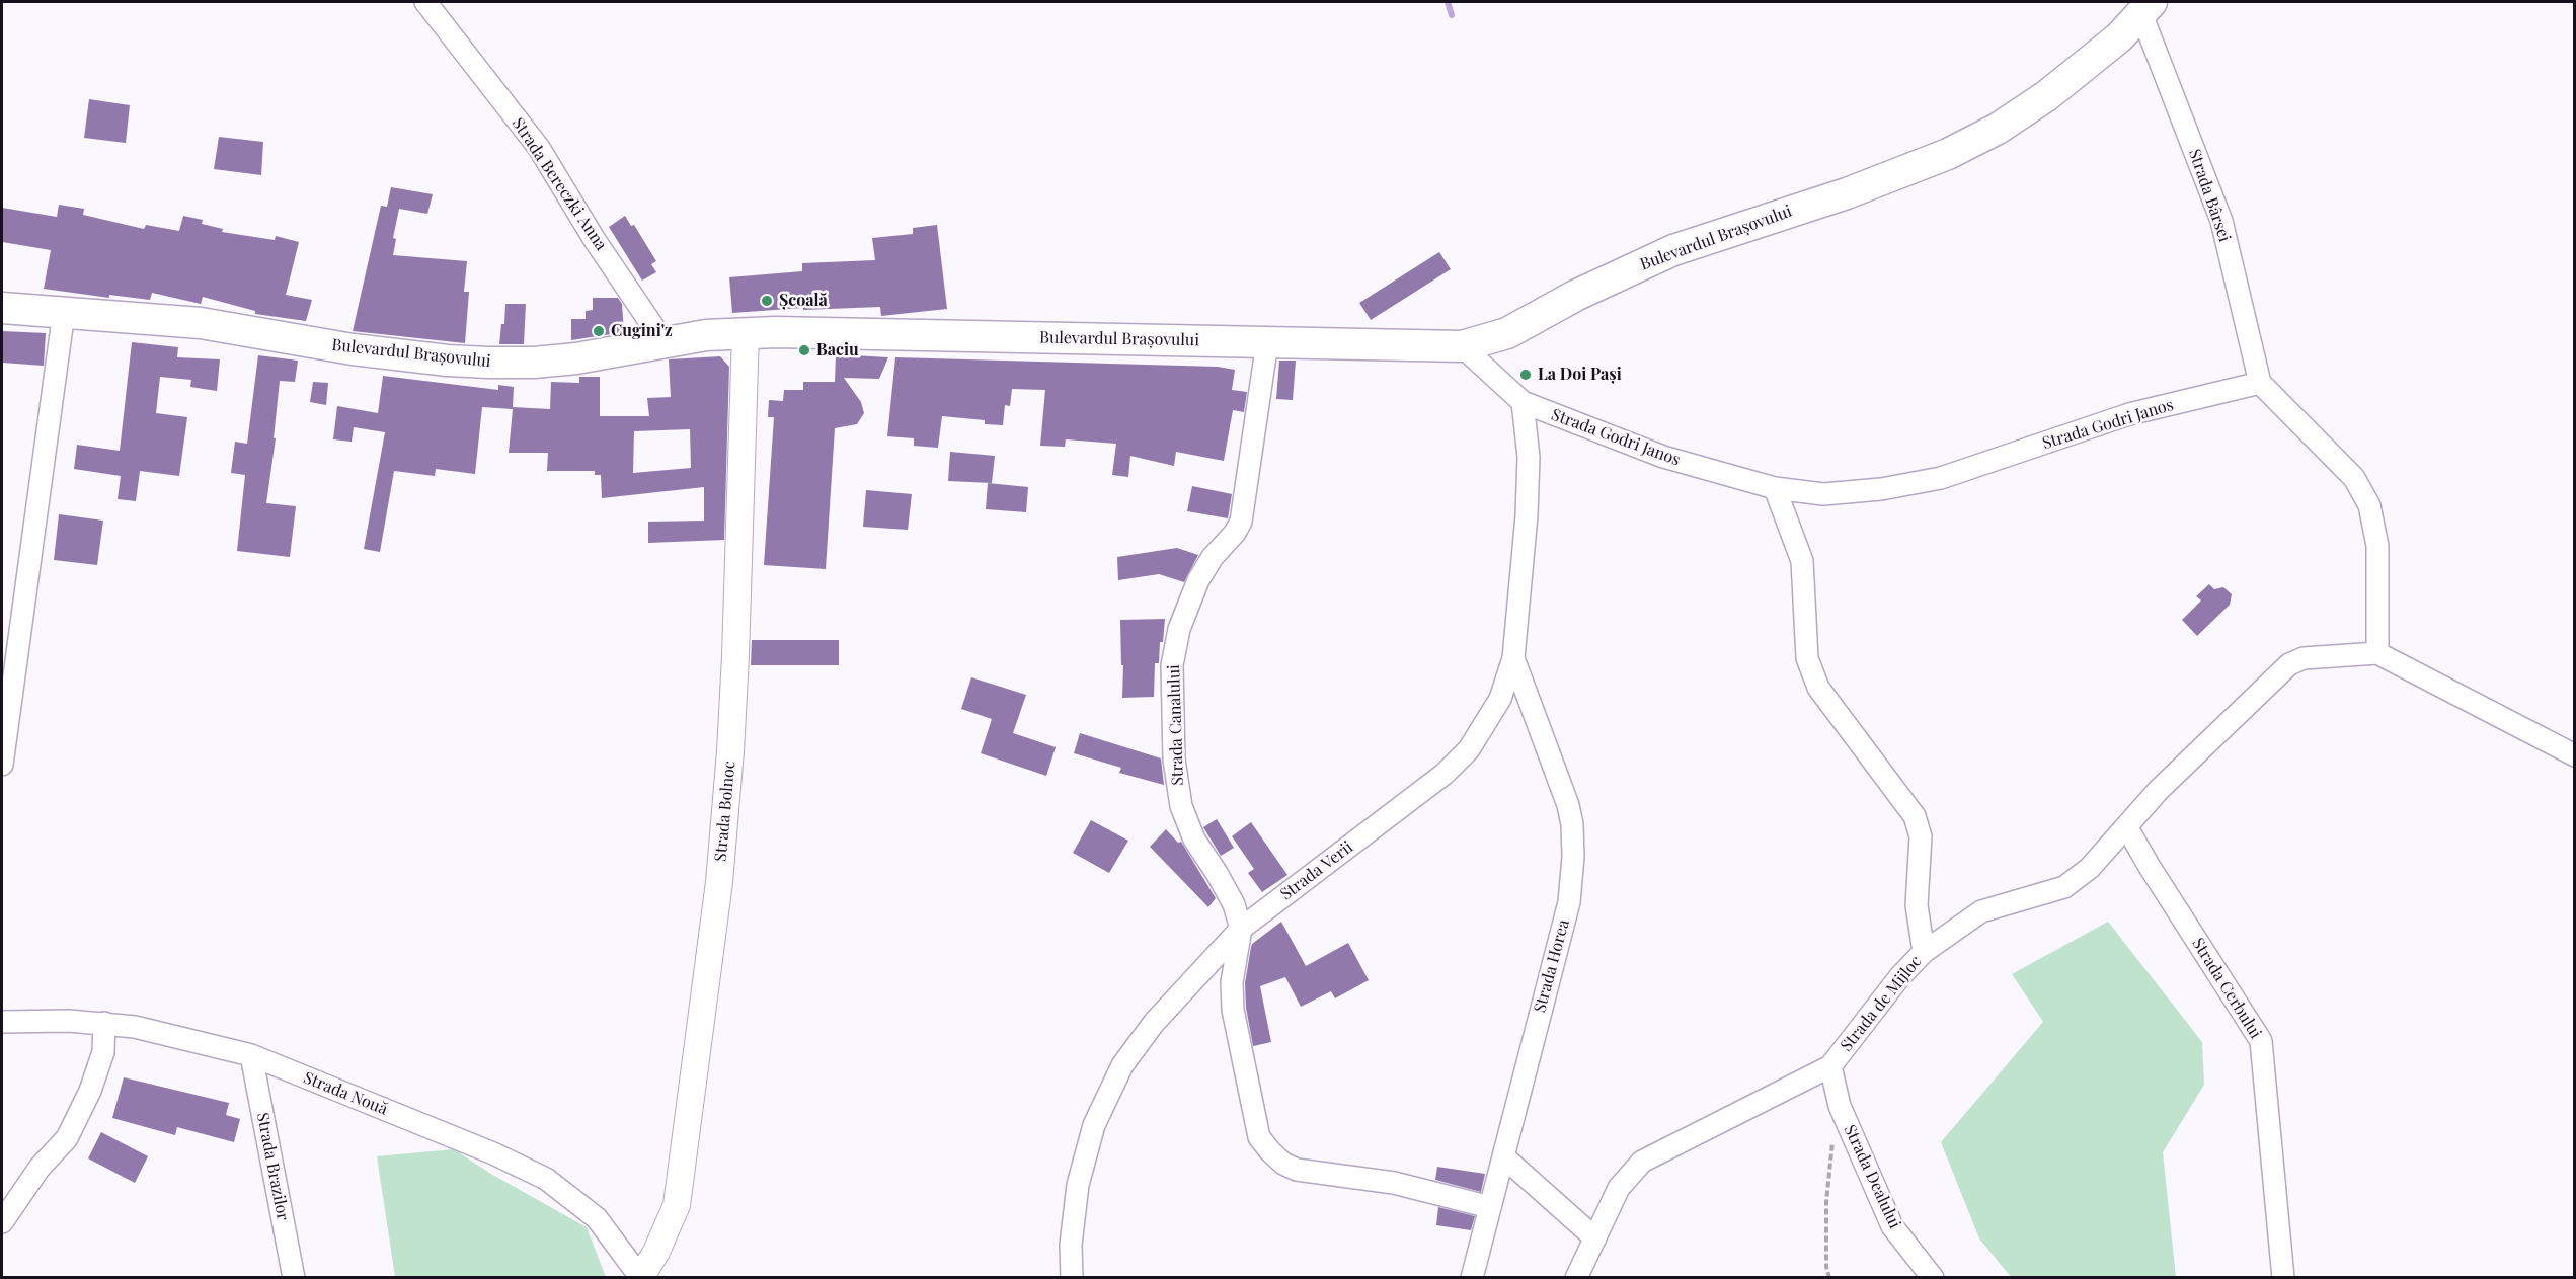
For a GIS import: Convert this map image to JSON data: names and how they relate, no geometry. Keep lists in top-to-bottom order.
{
  "streets": {
    "main road": ["Bulevardul Brașovului"],
    "street": [
      "Strada Bereczki Anna",
      "Strada Bârsei",
      "Strada Godri Janos",
      "Strada Canalului",
      "Strada Bolnoc",
      "Strada Verii",
      "Strada Horea",
      "Strada Cerbului",
      "Strada de Mijloc",
      "Strada Nouă",
      "Strada Brazilor",
      "Strada Dealului"
    ]
  },
  "crossings": [
    ["Strada Bereczki Anna", "Bulevardul Brașovului"],
    ["Strada Bârsei", "Bulevardul Brașovului"],
    ["Strada Bârsei", "Strada Godri Janos"],
    ["Bulevardul Brașovului", "Strada Godri Janos"],
    ["Bulevardul Brașovului", "Strada Canalului"],
    ["Bulevardul Brașovului", "Strada Bolnoc"],
    ["Strada Godri Janos", "Strada Verii"],
    ["Strada Godri Janos", "Strada de Mijloc"],
    ["Strada Canalului", "Strada Verii"],
    ["Strada Bolnoc", "Strada Nouă"],
    ["Strada Verii", "Strada Horea"],
    ["Strada de Mijloc", "Strada Dealului"],
    ["Strada Nouă", "Strada Brazilor"]
  ],
  "places": [
    "Școală",
    "Cugini'z",
    "Baciu",
    "La Doi Pași"
  ]
}
